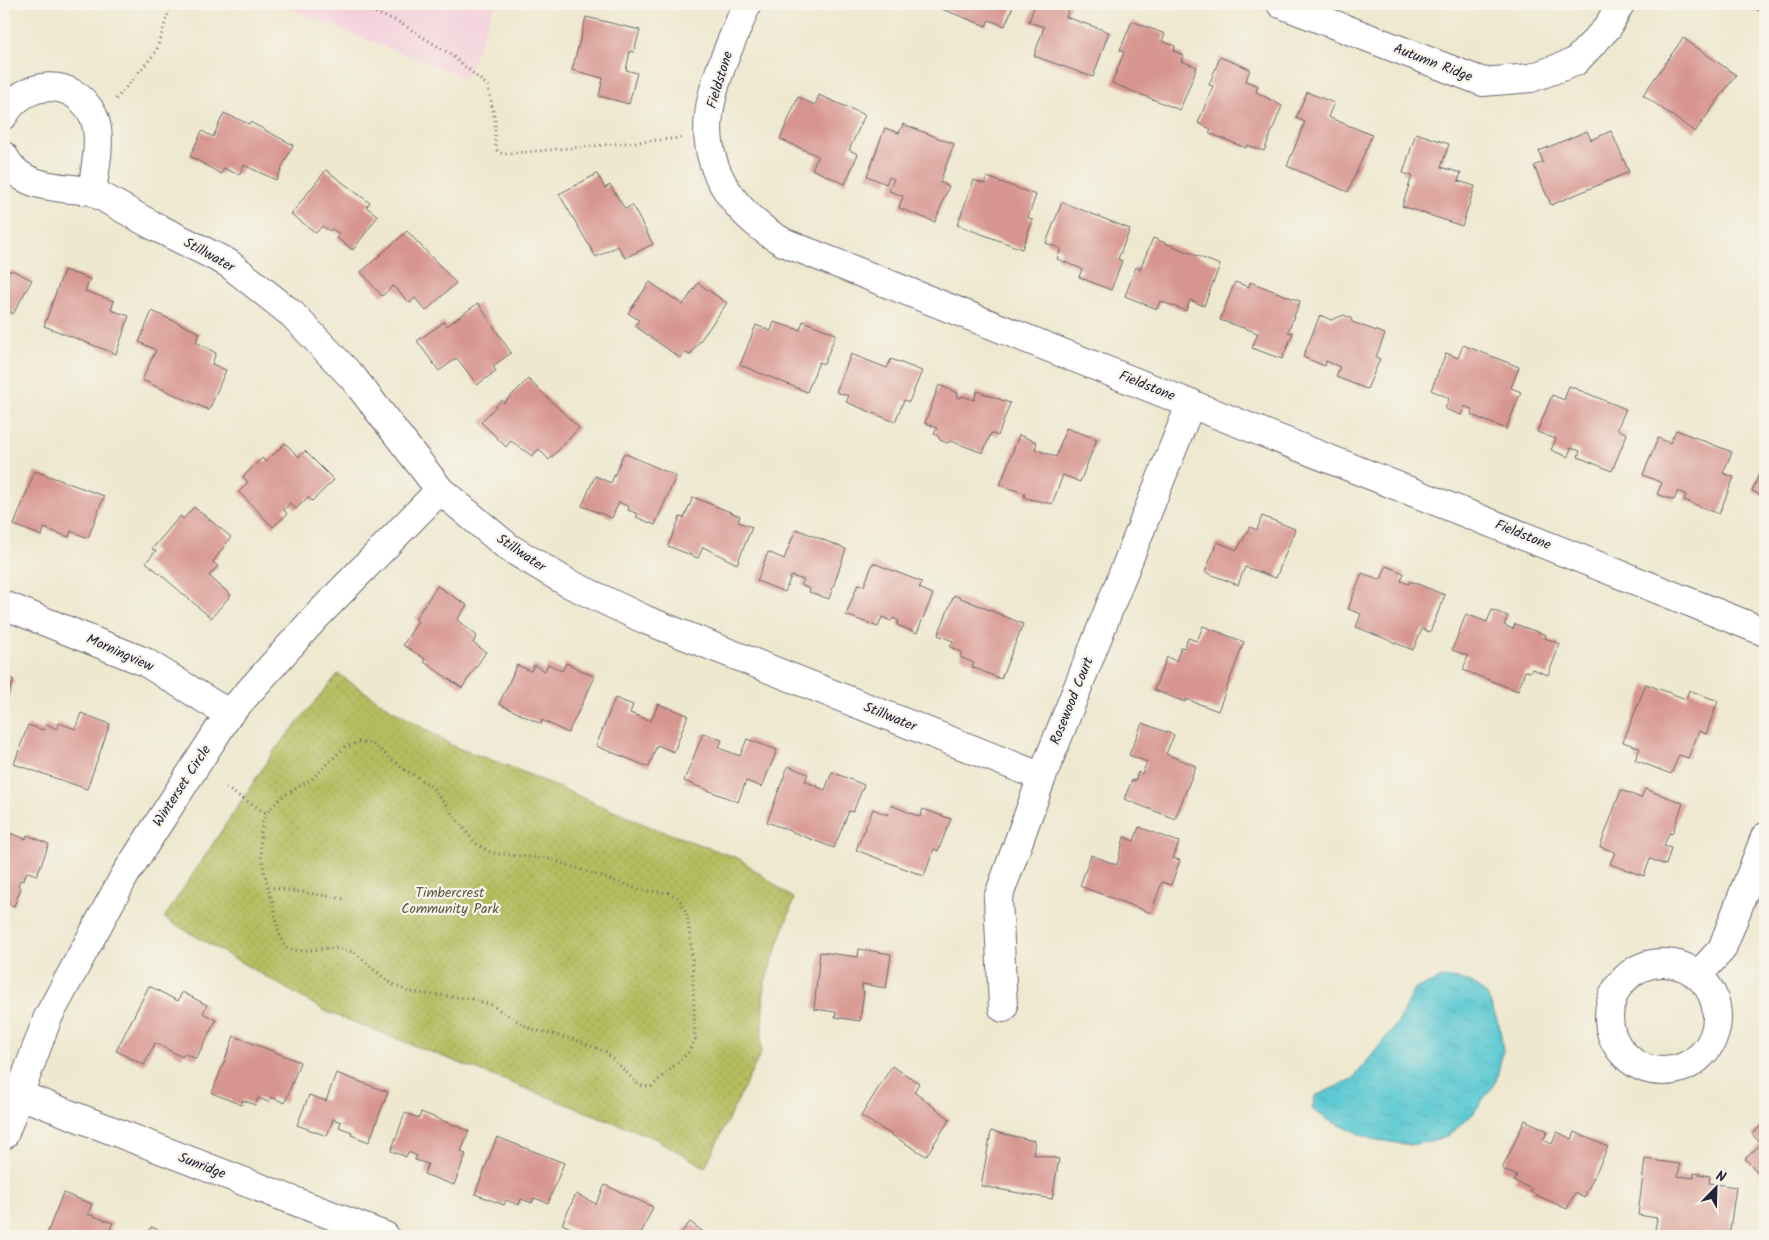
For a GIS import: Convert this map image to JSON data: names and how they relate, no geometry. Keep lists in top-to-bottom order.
{
  "streets": {
    "street": [
      "Autumn Ridge",
      "Fieldstone",
      "Stillwater",
      "Morningview",
      "Rosewood Court",
      "Winterset Circle",
      "Sunridge"
    ]
  },
  "crossings": [
    ["Fieldstone", "Rosewood Court"],
    ["Stillwater", "Rosewood Court"],
    ["Stillwater", "Winterset Circle"],
    ["Morningview", "Winterset Circle"],
    ["Winterset Circle", "Sunridge"]
  ],
  "parks": ["Timbercrest Community Park"],
  "north": "top right"
}
